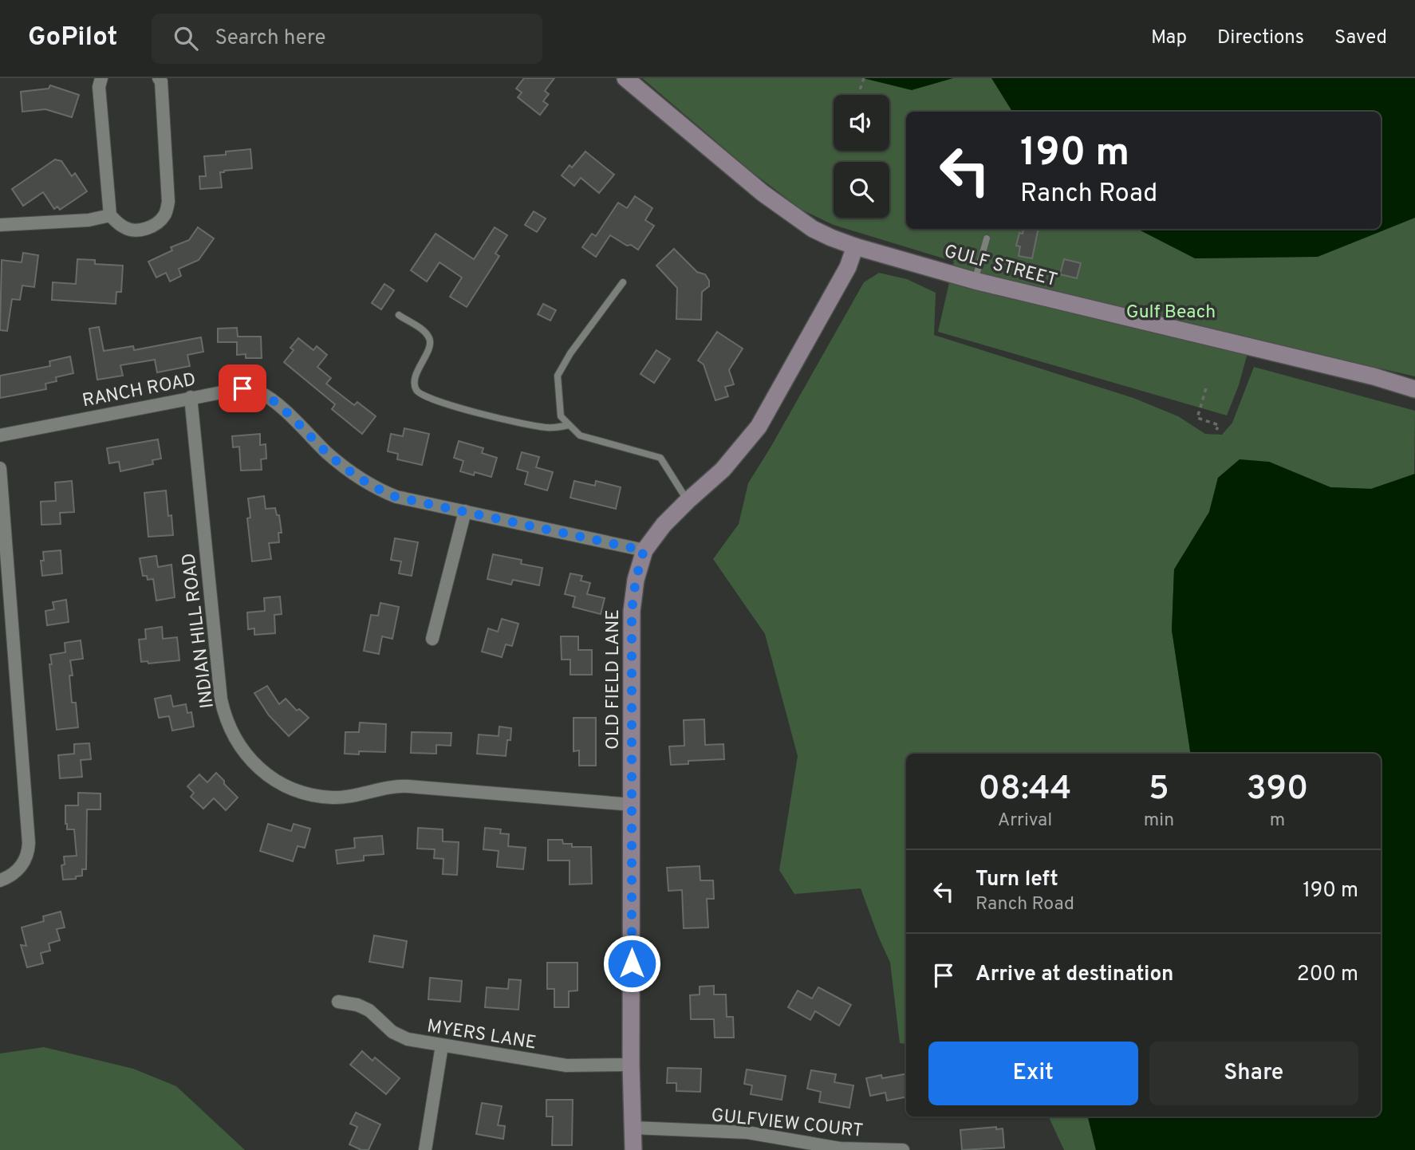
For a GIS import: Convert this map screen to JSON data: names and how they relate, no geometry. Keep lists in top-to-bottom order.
{
  "streets": {
    "street": [
      "GULF STREET",
      "RANCH ROAD",
      "INDIAN HILL ROAD",
      "OLD FIELD LANE",
      "MYERS LANE",
      "GULFVIEW COURT"
    ]
  },
  "crossings": [
    ["GULF STREET", "OLD FIELD LANE"],
    ["RANCH ROAD", "INDIAN HILL ROAD"],
    ["RANCH ROAD", "OLD FIELD LANE"],
    ["INDIAN HILL ROAD", "OLD FIELD LANE"],
    ["OLD FIELD LANE", "MYERS LANE"],
    ["OLD FIELD LANE", "GULFVIEW COURT"]
  ],
  "parks": ["Gulf Beach"],
  "page": {
    "header": "GoPilot",
    "search": "Search here",
    "nav": ["Map", "Directions", "Saved"],
    "turn": ["190 m", "Ranch Road"],
    "eta": [
      "08:44",
      "Arrival",
      "5",
      "min",
      "390",
      "m"
    ],
    "list": [
      {
        "name": "Turn left",
        "note": "Ranch Road",
        "value": "190 m"
      },
      {
        "name": "Arrive at destination",
        "value": "200 m"
      }
    ],
    "buttons": ["Exit", "Share"]
  }
}
